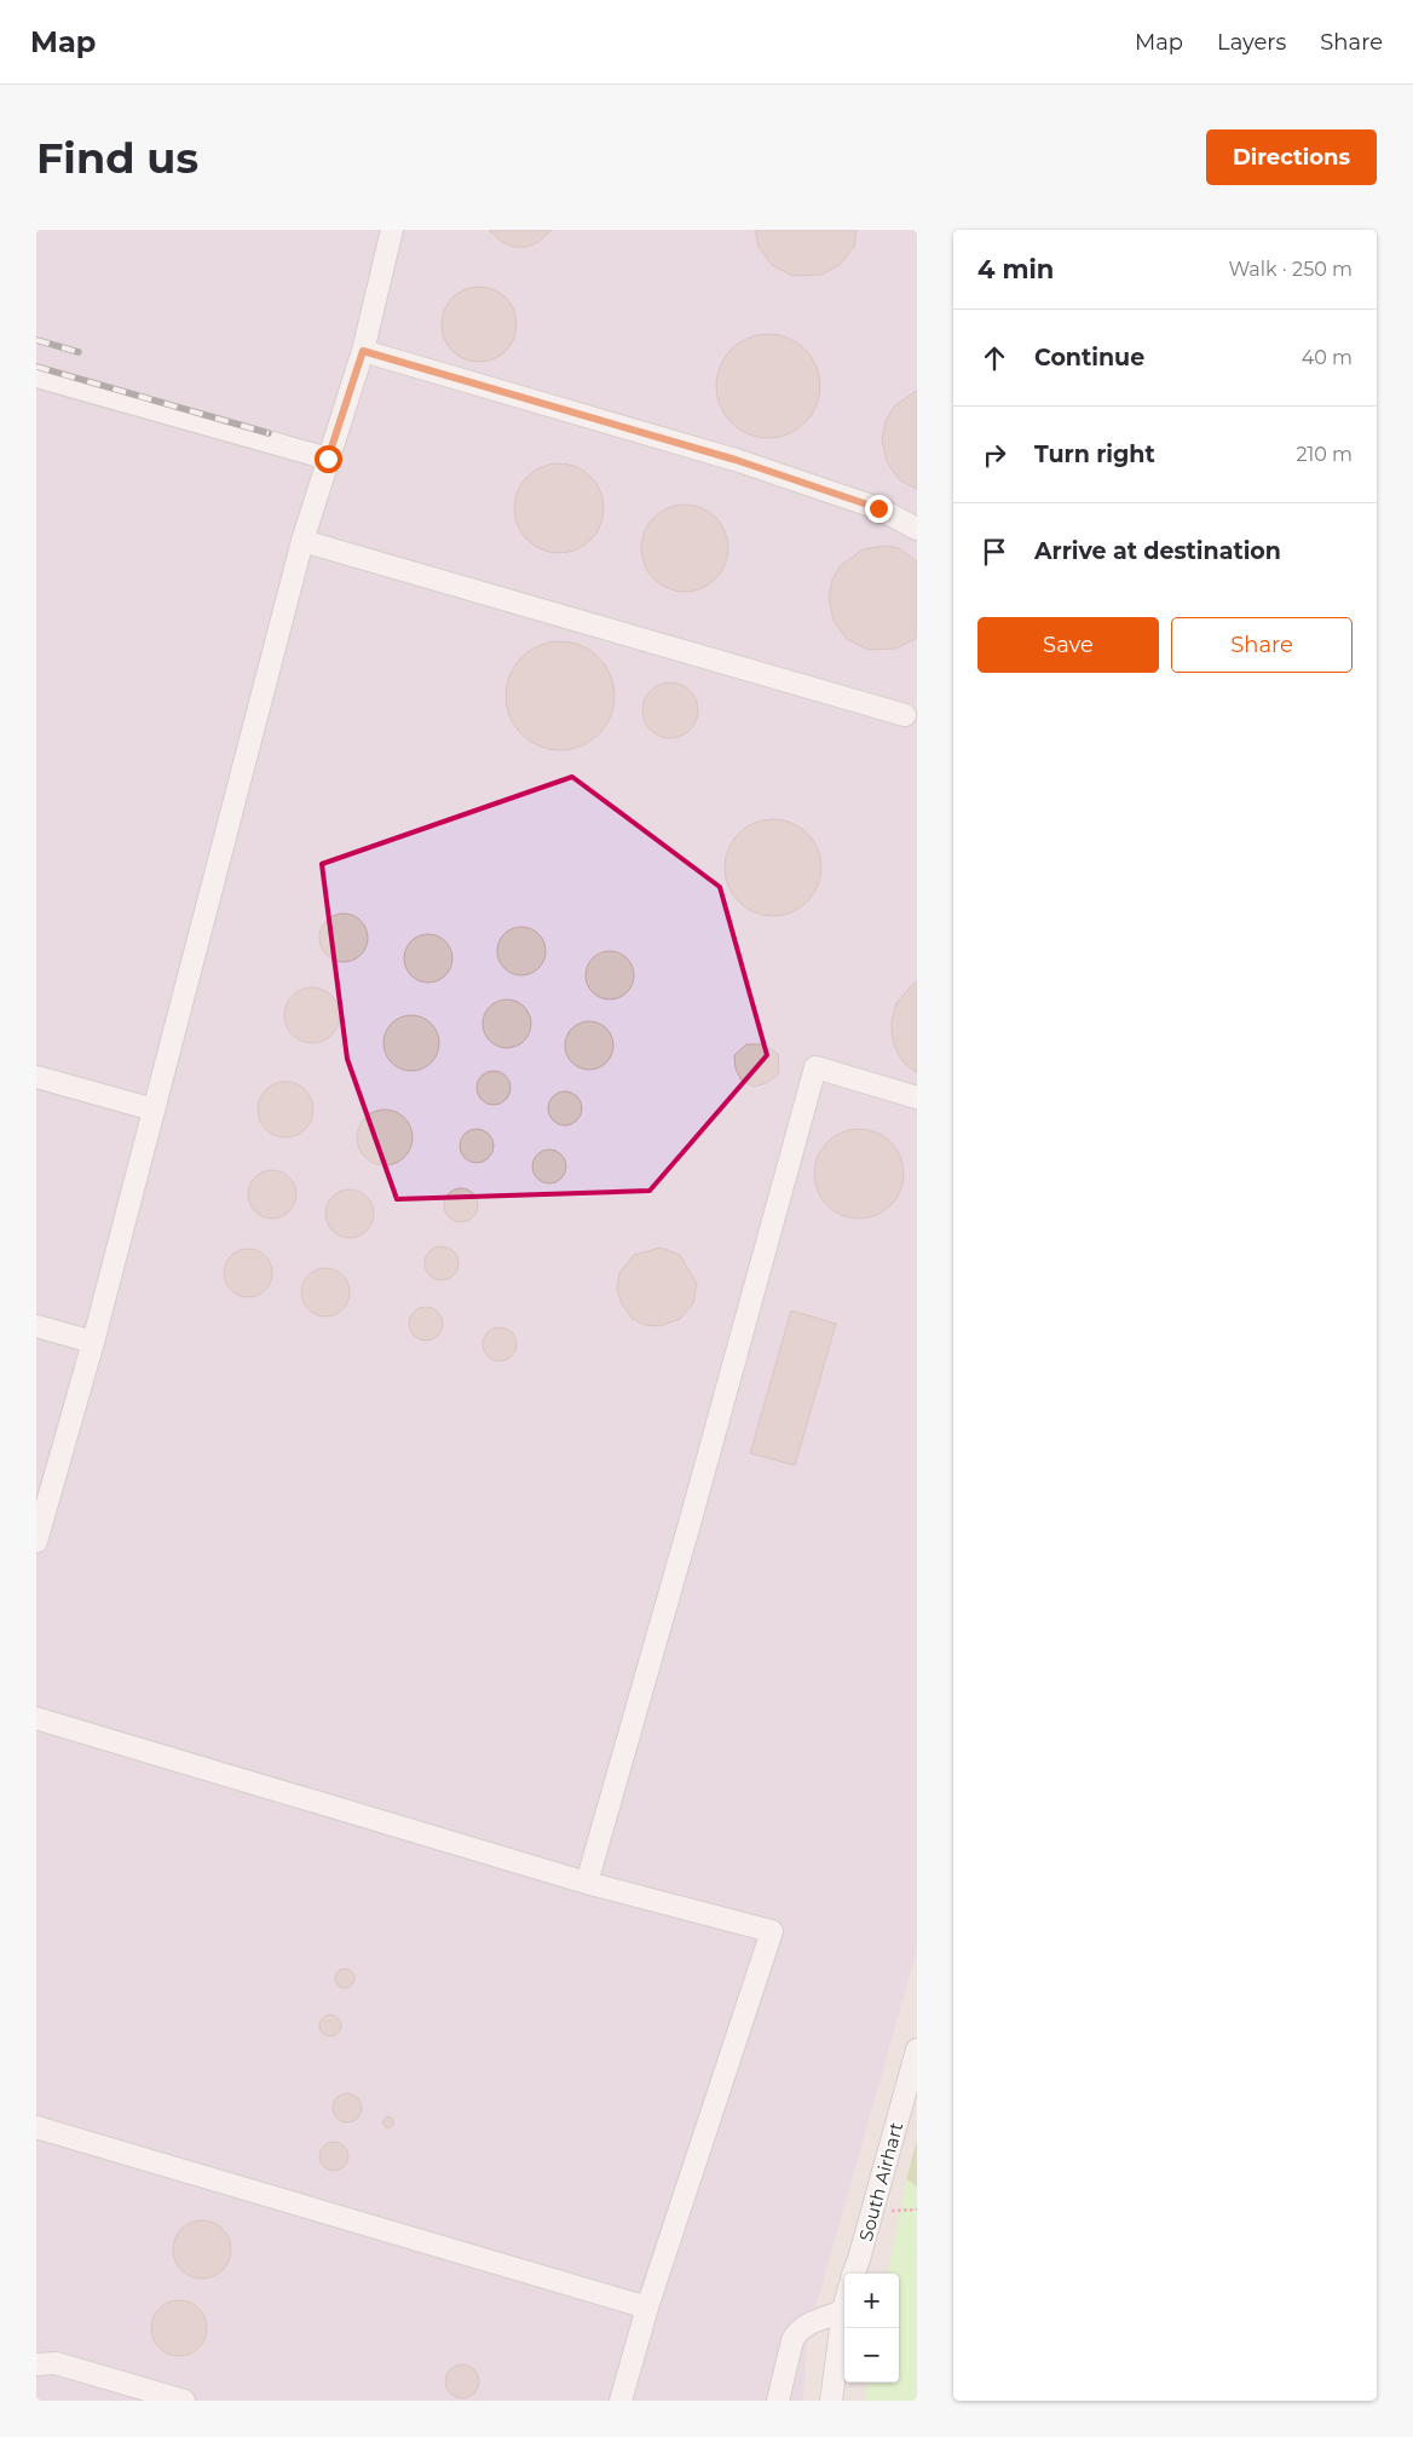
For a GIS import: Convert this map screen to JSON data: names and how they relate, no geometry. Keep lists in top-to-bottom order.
{
  "streets": {
    "street": ["South Airhart"]
  },
  "page": {
    "header": "Map",
    "nav": ["Map", "Layers", "Share"],
    "buttons": [
      "Directions",
      ["Save", "Share"]
    ],
    "title": "Find us",
    "heading": ["4 min", "Walk · 250 m"],
    "list": [
      ["Continue", "40 m"],
      ["Turn right", "210 m"],
      "Arrive at destination"
    ],
    "map_buttons": ["+", "−"]
  }
}
